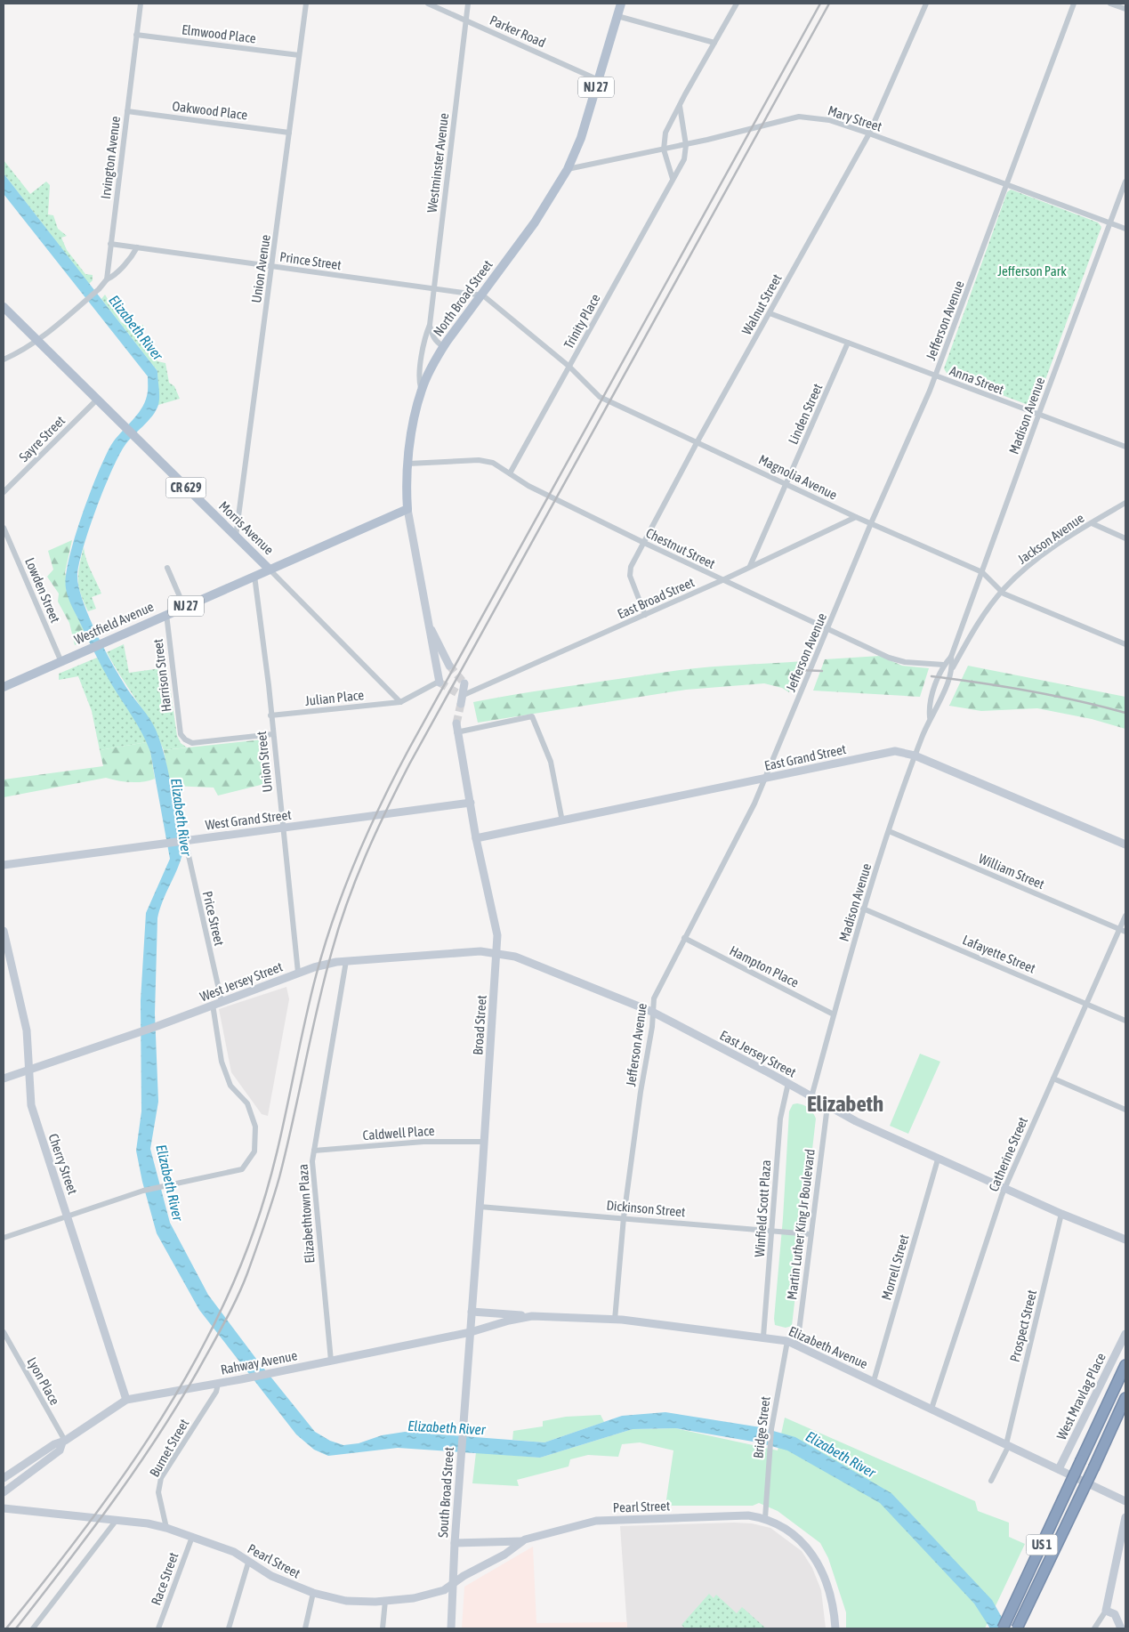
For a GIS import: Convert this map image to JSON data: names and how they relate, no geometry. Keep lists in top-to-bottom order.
{
  "streets": {
    "highway": ["US 1"],
    "main road": [
      "NJ 27",
      "North Broad Street",
      "CR 629",
      "Morris Avenue",
      "Westfield Avenue"
    ],
    "street": [
      "Parker Road",
      "Elmwood Place",
      "Oakwood Place",
      "Mary Street",
      "Irvington Avenue",
      "Westminster Avenue",
      "Prince Street",
      "Union Avenue",
      "Walnut Street",
      "Jefferson Avenue",
      "Trinity Place",
      "Anna Street",
      "Linden Street",
      "Madison Avenue",
      "Sayre Street",
      "Magnolia Avenue",
      "Jackson Avenue",
      "Chestnut Street",
      "Lowden Street",
      "East Broad Street",
      "Harrison Street",
      "Julian Place",
      "East Grand Street",
      "Union Street",
      "West Grand Street",
      "William Street",
      "Price Street",
      "Lafayette Street",
      "Hampton Place",
      "West Jersey Street",
      "Broad Street",
      "East Jersey Street",
      "Caldwell Place",
      "Catherine Street",
      "Cherry Street",
      "Dickinson Street",
      "Winfield Scott Plaza",
      "Elizabethtown Plaza",
      "Martin Luther King Jr Boulevard",
      "Morrell Street",
      "Prospect Street",
      "Elizabeth Avenue",
      "Rahway Avenue",
      "Lyon Place",
      "West Mravlag Place",
      "Bridge Street",
      "Burnet Street",
      "South Broad Street",
      "Pearl Street",
      "Race Street"
    ]
  },
  "crossings": [
    ["Parker Road", "Westminster Avenue"],
    ["Parker Road", "North Broad Street"],
    ["Elmwood Place", "Irvington Avenue"],
    ["Elmwood Place", "Union Avenue"],
    ["Oakwood Place", "Irvington Avenue"],
    ["Oakwood Place", "Union Avenue"],
    ["Mary Street", "North Broad Street"],
    ["Mary Street", "Walnut Street"],
    ["Mary Street", "Jefferson Avenue"],
    ["Mary Street", "Trinity Place"],
    ["Mary Street", "Madison Avenue"],
    ["Irvington Avenue", "Prince Street"],
    ["Westminster Avenue", "Prince Street"],
    ["Westminster Avenue", "North Broad Street"],
    ["Prince Street", "Union Avenue"],
    ["Prince Street", "North Broad Street"],
    ["Prince Street", "Magnolia Avenue"],
    ["Union Avenue", "Morris Avenue"],
    ["North Broad Street", "Magnolia Avenue"],
    ["North Broad Street", "Chestnut Street"],
    ["North Broad Street", "Westfield Avenue"],
    ["Walnut Street", "Anna Street"],
    ["Walnut Street", "Magnolia Avenue"],
    ["Walnut Street", "Chestnut Street"],
    ["Walnut Street", "East Broad Street"],
    ["Jefferson Avenue", "Anna Street"],
    ["Jefferson Avenue", "Magnolia Avenue"],
    ["Jefferson Avenue", "Chestnut Street"],
    ["Jefferson Avenue", "East Grand Street"],
    ["Jefferson Avenue", "Hampton Place"],
    ["Jefferson Avenue", "East Jersey Street"],
    ["Jefferson Avenue", "Dickinson Street"],
    ["Jefferson Avenue", "Elizabeth Avenue"],
    ["Trinity Place", "Magnolia Avenue"],
    ["Trinity Place", "Chestnut Street"],
    ["Anna Street", "Linden Street"],
    ["Anna Street", "Madison Avenue"],
    ["Linden Street", "Magnolia Avenue"],
    ["Linden Street", "East Broad Street"],
    ["Madison Avenue", "Magnolia Avenue"],
    ["Madison Avenue", "Jackson Avenue"],
    ["Madison Avenue", "Chestnut Street"],
    ["Madison Avenue", "East Grand Street"],
    ["Madison Avenue", "William Street"],
    ["Madison Avenue", "Lafayette Street"],
    ["Madison Avenue", "Hampton Place"],
    ["Madison Avenue", "East Jersey Street"],
    ["Sayre Street", "Morris Avenue"],
    ["Magnolia Avenue", "Jackson Avenue"],
    ["Magnolia Avenue", "East Broad Street"],
    ["Morris Avenue", "Westfield Avenue"],
    ["Morris Avenue", "Julian Place"],
    ["Chestnut Street", "East Broad Street"],
    ["Lowden Street", "Westfield Avenue"],
    ["Westfield Avenue", "Harrison Street"],
    ["Westfield Avenue", "Union Street"],
    ["Harrison Street", "Union Street"],
    ["Julian Place", "Union Street"],
    ["East Grand Street", "Broad Street"],
    ["Union Street", "West Grand Street"],
    ["Union Street", "West Jersey Street"],
    ["West Grand Street", "Price Street"],
    ["West Grand Street", "Broad Street"],
    ["William Street", "Catherine Street"],
    ["Price Street", "West Jersey Street"],
    ["Lafayette Street", "Catherine Street"],
    ["West Jersey Street", "Broad Street"],
    ["West Jersey Street", "East Jersey Street"],
    ["West Jersey Street", "Cherry Street"],
    ["West Jersey Street", "Elizabethtown Plaza"],
    ["Broad Street", "East Jersey Street"],
    ["Broad Street", "Caldwell Place"],
    ["Broad Street", "Dickinson Street"],
    ["Broad Street", "Elizabeth Avenue"],
    ["Broad Street", "Rahway Avenue"],
    ["Broad Street", "South Broad Street"],
    ["East Jersey Street", "Catherine Street"],
    ["East Jersey Street", "Winfield Scott Plaza"],
    ["East Jersey Street", "Martin Luther King Jr Boulevard"],
    ["East Jersey Street", "Morrell Street"],
    ["East Jersey Street", "Prospect Street"],
    ["Caldwell Place", "Elizabethtown Plaza"],
    ["Catherine Street", "Elizabeth Avenue"],
    ["Cherry Street", "Rahway Avenue"],
    ["Dickinson Street", "Winfield Scott Plaza"],
    ["Dickinson Street", "Martin Luther King Jr Boulevard"],
    ["Winfield Scott Plaza", "Elizabeth Avenue"],
    ["Elizabethtown Plaza", "Rahway Avenue"],
    ["Martin Luther King Jr Boulevard", "Elizabeth Avenue"],
    ["Morrell Street", "Elizabeth Avenue"],
    ["Prospect Street", "Elizabeth Avenue"],
    ["Elizabeth Avenue", "Rahway Avenue"],
    ["Elizabeth Avenue", "West Mravlag Place"],
    ["Elizabeth Avenue", "Bridge Street"],
    ["Elizabeth Avenue", "South Broad Street"],
    ["Rahway Avenue", "Lyon Place"],
    ["Rahway Avenue", "Burnet Street"],
    ["Rahway Avenue", "South Broad Street"],
    ["Bridge Street", "Pearl Street"],
    ["Burnet Street", "Pearl Street"],
    ["South Broad Street", "Pearl Street"],
    ["Pearl Street", "Race Street"]
  ],
  "districts": ["Elizabeth"],
  "water": ["Elizabeth River"],
  "parks": ["Jefferson Park"]
}
